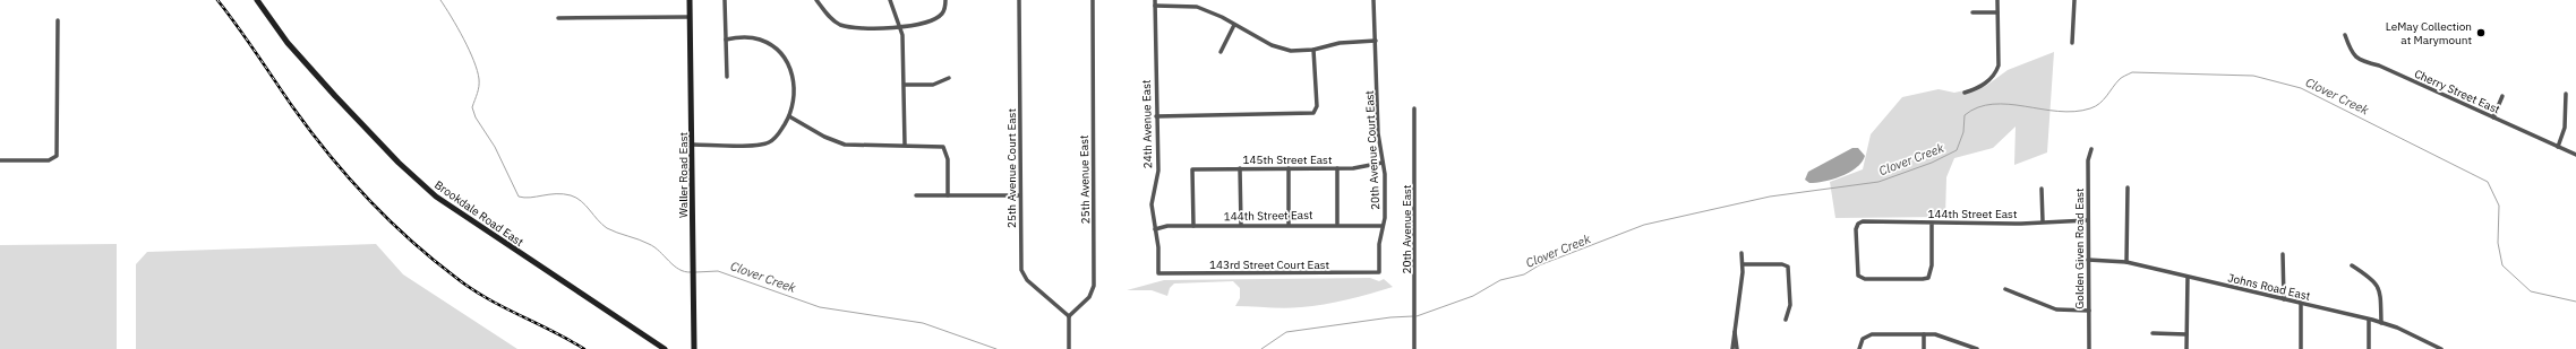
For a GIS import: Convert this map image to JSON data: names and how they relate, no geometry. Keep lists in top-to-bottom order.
{
  "streets": {
    "main road": ["Waller Road East", "Brookdale Road East"],
    "street": [
      "Cherry Street East",
      "24th Avenue East",
      "20th Avenue Court East",
      "145th Street East",
      "25th Avenue Court East",
      "25th Avenue East",
      "144th Street East",
      "20th Avenue East",
      "Golden Given Road East",
      "143rd Street Court East",
      "Johns Road East"
    ]
  },
  "crossings": [
    ["24th Avenue East", "144th Street East"],
    ["24th Avenue East", "143rd Street Court East"],
    ["20th Avenue Court East", "145th Street East"],
    ["20th Avenue Court East", "144th Street East"],
    ["20th Avenue Court East", "143rd Street Court East"],
    ["145th Street East", "144th Street East"],
    ["25th Avenue Court East", "25th Avenue East"],
    ["144th Street East", "Golden Given Road East"],
    ["Golden Given Road East", "Johns Road East"]
  ],
  "water": ["Clover Creek"],
  "places": ["LeMay Collection at Marymount"]
}
